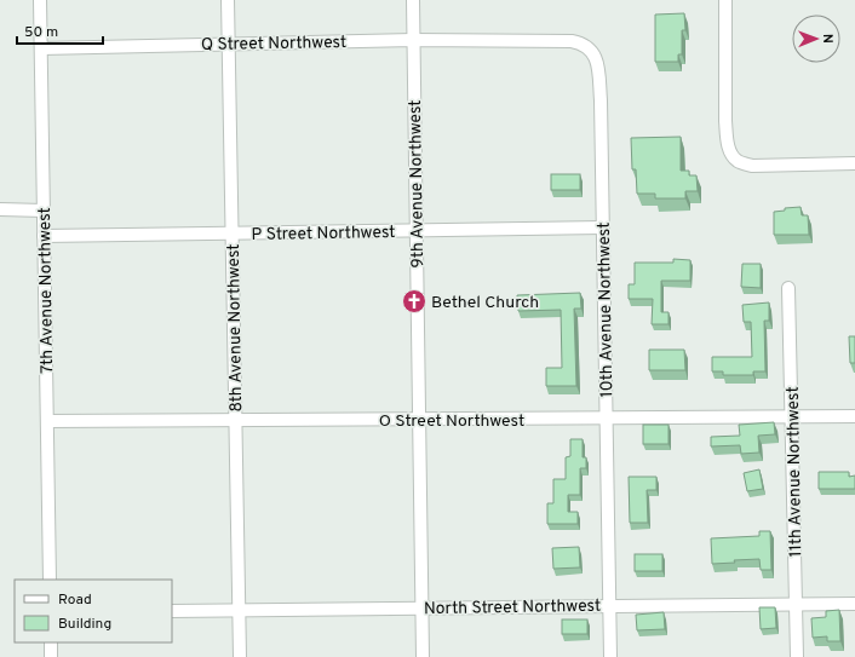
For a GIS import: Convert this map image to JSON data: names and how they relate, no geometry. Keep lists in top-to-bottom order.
{
  "streets": {
    "street": [
      "Q Street Northwest",
      "9th Avenue Northwest",
      "P Street Northwest",
      "7th Avenue Northwest",
      "10th Avenue Northwest",
      "8th Avenue Northwest",
      "O Street Northwest",
      "11th Avenue Northwest",
      "North Street Northwest"
    ]
  },
  "crossings": [
    ["Q Street Northwest", "9th Avenue Northwest"],
    ["Q Street Northwest", "7th Avenue Northwest"],
    ["Q Street Northwest", "10th Avenue Northwest"],
    ["Q Street Northwest", "8th Avenue Northwest"],
    ["9th Avenue Northwest", "P Street Northwest"],
    ["9th Avenue Northwest", "O Street Northwest"],
    ["9th Avenue Northwest", "North Street Northwest"],
    ["P Street Northwest", "7th Avenue Northwest"],
    ["P Street Northwest", "10th Avenue Northwest"],
    ["P Street Northwest", "8th Avenue Northwest"],
    ["7th Avenue Northwest", "O Street Northwest"],
    ["10th Avenue Northwest", "O Street Northwest"],
    ["10th Avenue Northwest", "North Street Northwest"],
    ["8th Avenue Northwest", "O Street Northwest"],
    ["8th Avenue Northwest", "North Street Northwest"],
    ["O Street Northwest", "11th Avenue Northwest"],
    ["11th Avenue Northwest", "North Street Northwest"]
  ],
  "places": {
    "church": ["Bethel Church"]
  },
  "legend": ["Road", "Building"],
  "scale_bar": "50 m",
  "north": "right"
}
